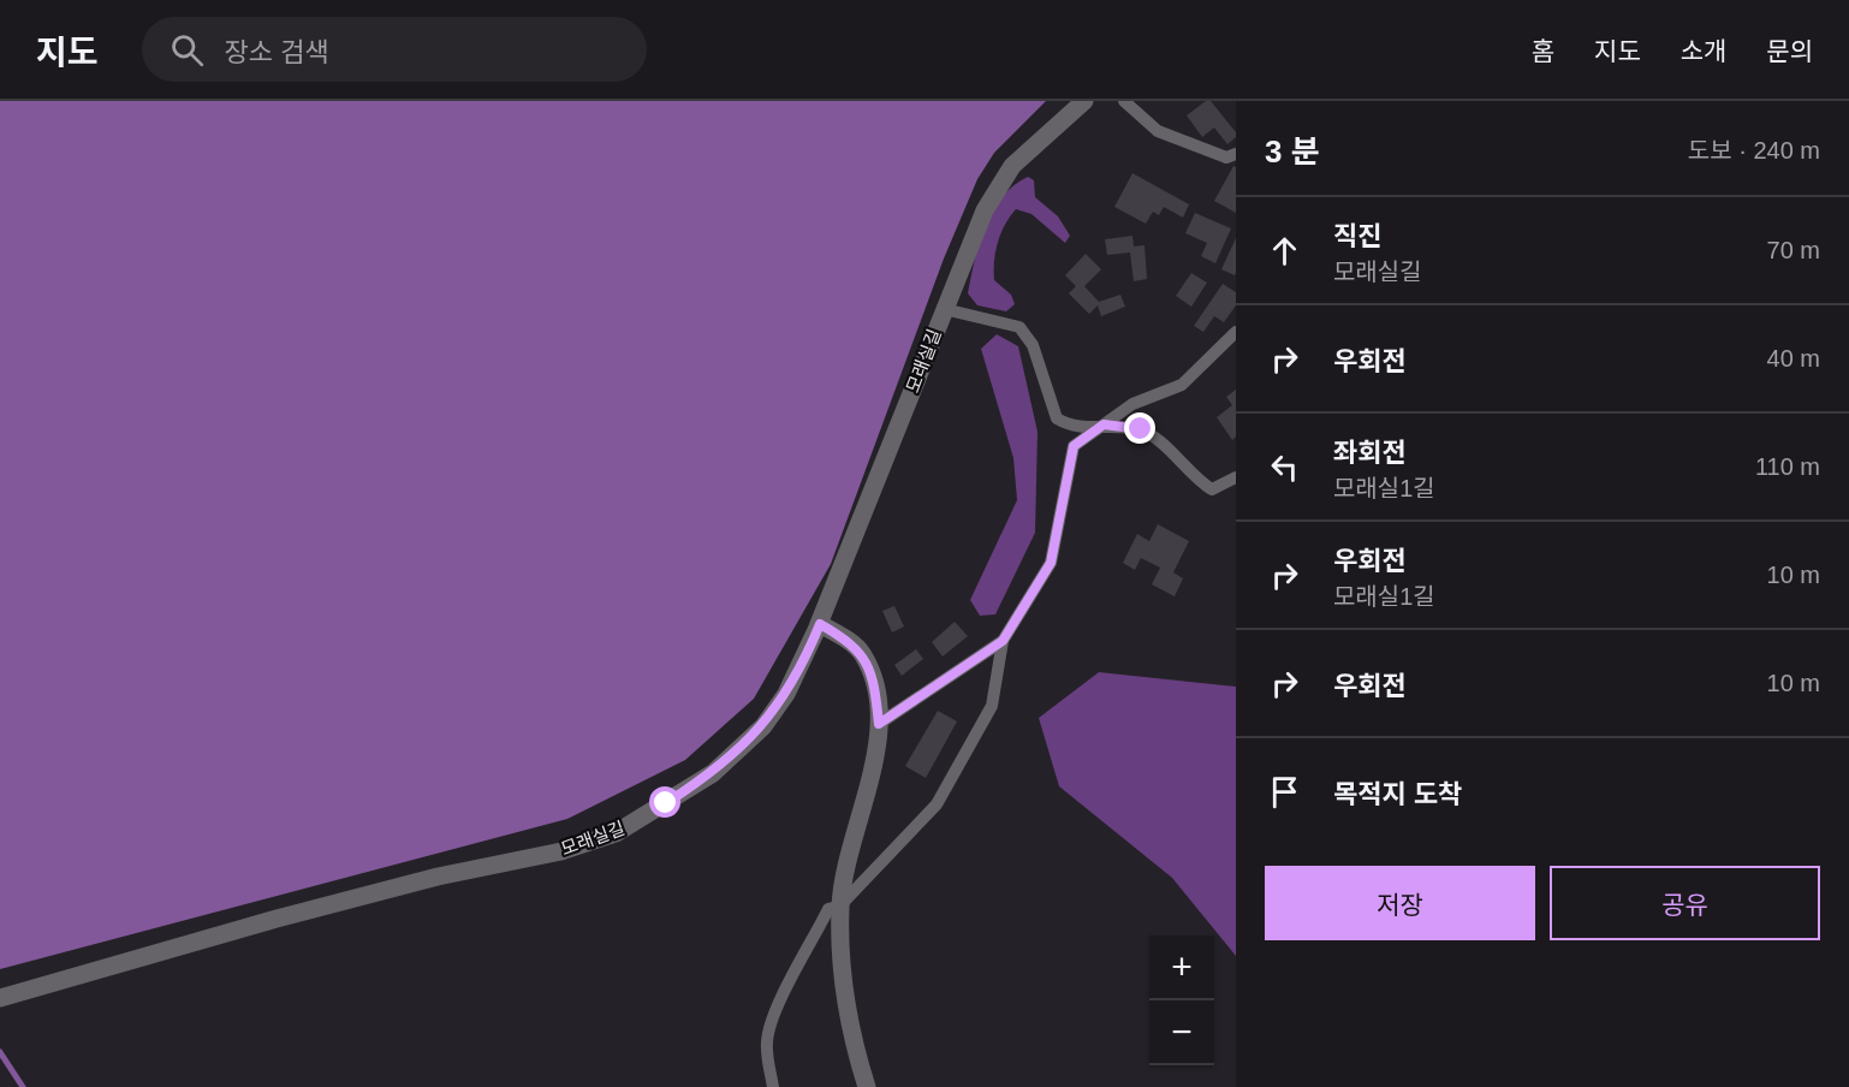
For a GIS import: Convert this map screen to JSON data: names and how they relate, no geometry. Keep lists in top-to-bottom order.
{
  "streets": {
    "street": ["모래실길"]
  },
  "page": {
    "header": "지도",
    "search": "장소 검색",
    "nav": [
      "홈",
      "지도",
      "소개",
      "문의"
    ],
    "heading": ["3 분", "도보 · 240 m"],
    "list": [
      ["직진", "모래실길", "70 m"],
      ["우회전", "40 m"],
      ["좌회전", "모래실1길", "110 m"],
      ["우회전", "모래실1길", "10 m"],
      ["우회전", "10 m"],
      "목적지 도착"
    ],
    "buttons": ["저장", "공유"],
    "map_buttons": ["+", "−"]
  }
}
